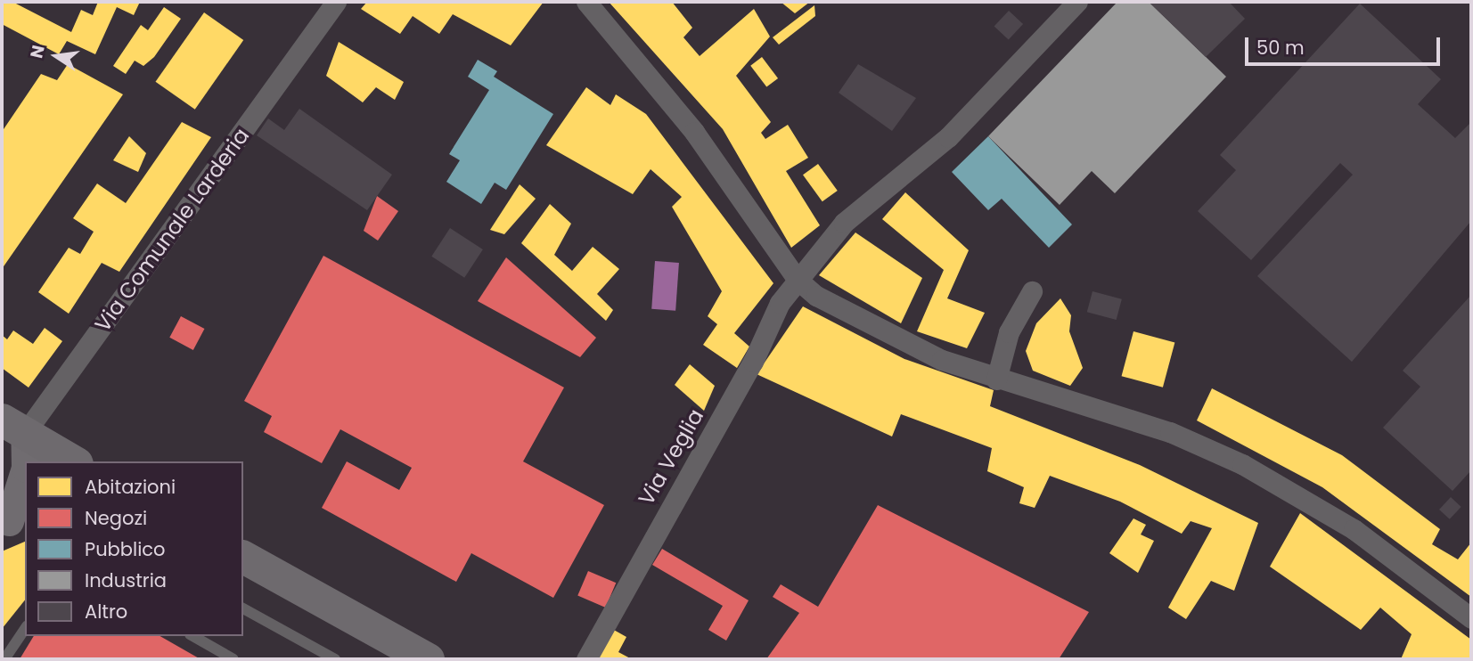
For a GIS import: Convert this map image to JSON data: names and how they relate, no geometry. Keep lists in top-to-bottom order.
{
  "streets": {
    "street": ["Via Comunale Larderia", "Via Veglia"]
  },
  "legend": [
    "Abitazioni",
    "Negozi",
    "Pubblico",
    "Industria",
    "Altro"
  ],
  "scale_bar": "50 m",
  "north": "left"
}
